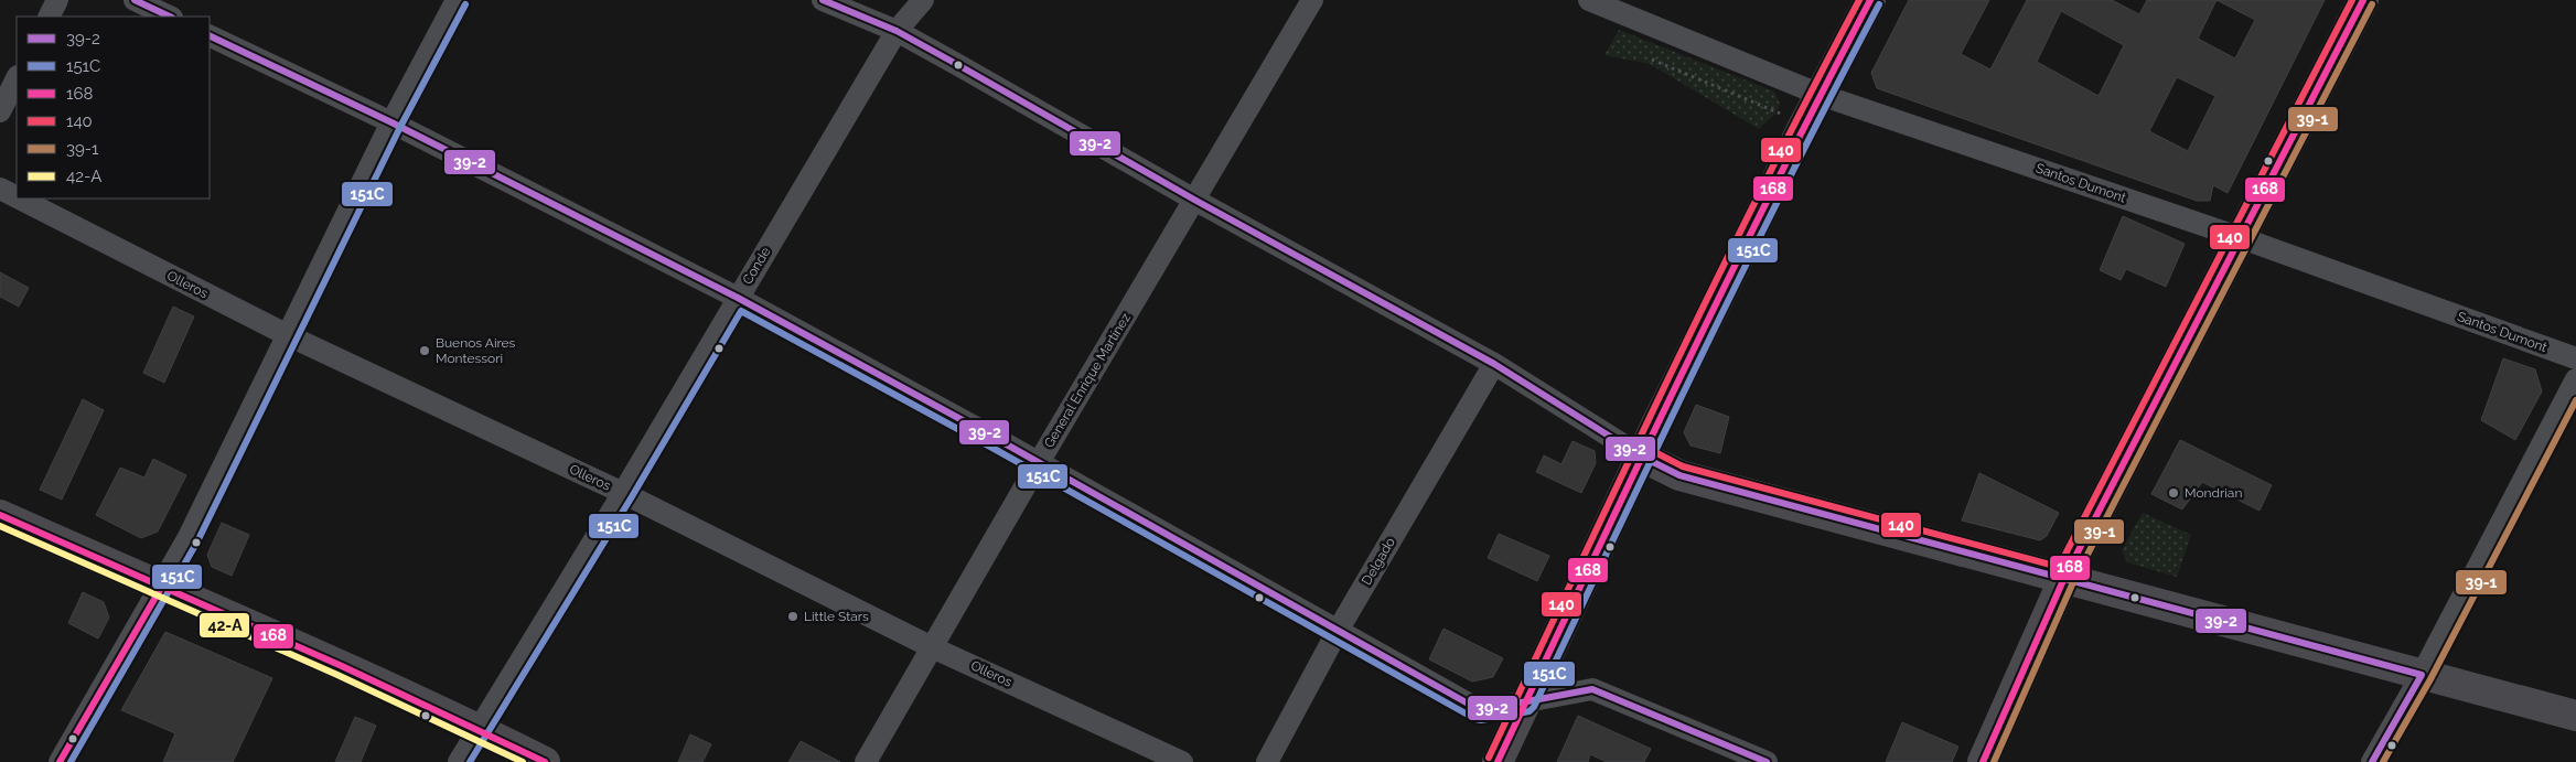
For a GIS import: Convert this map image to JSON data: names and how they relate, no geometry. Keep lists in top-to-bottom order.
{
  "streets": {
    "street": [
      "Santos Dumont",
      "Conde",
      "Olleros",
      "General Enrique Martínez",
      "Delgado"
    ]
  },
  "crossings": [
    ["Conde", "Olleros"],
    ["Olleros", "General Enrique Martínez"]
  ],
  "places": ["Buenos Aires Montessori", "Mondrian", "Little Stars"],
  "lines": [
    "transit line 39-2",
    "transit line 168",
    "transit line 140",
    "transit line 151C",
    "transit line 39-1",
    "transit line 42-A"
  ],
  "legend": [
    "39-2",
    "151C",
    "168",
    "140",
    "39-1",
    "42-A"
  ]
}
